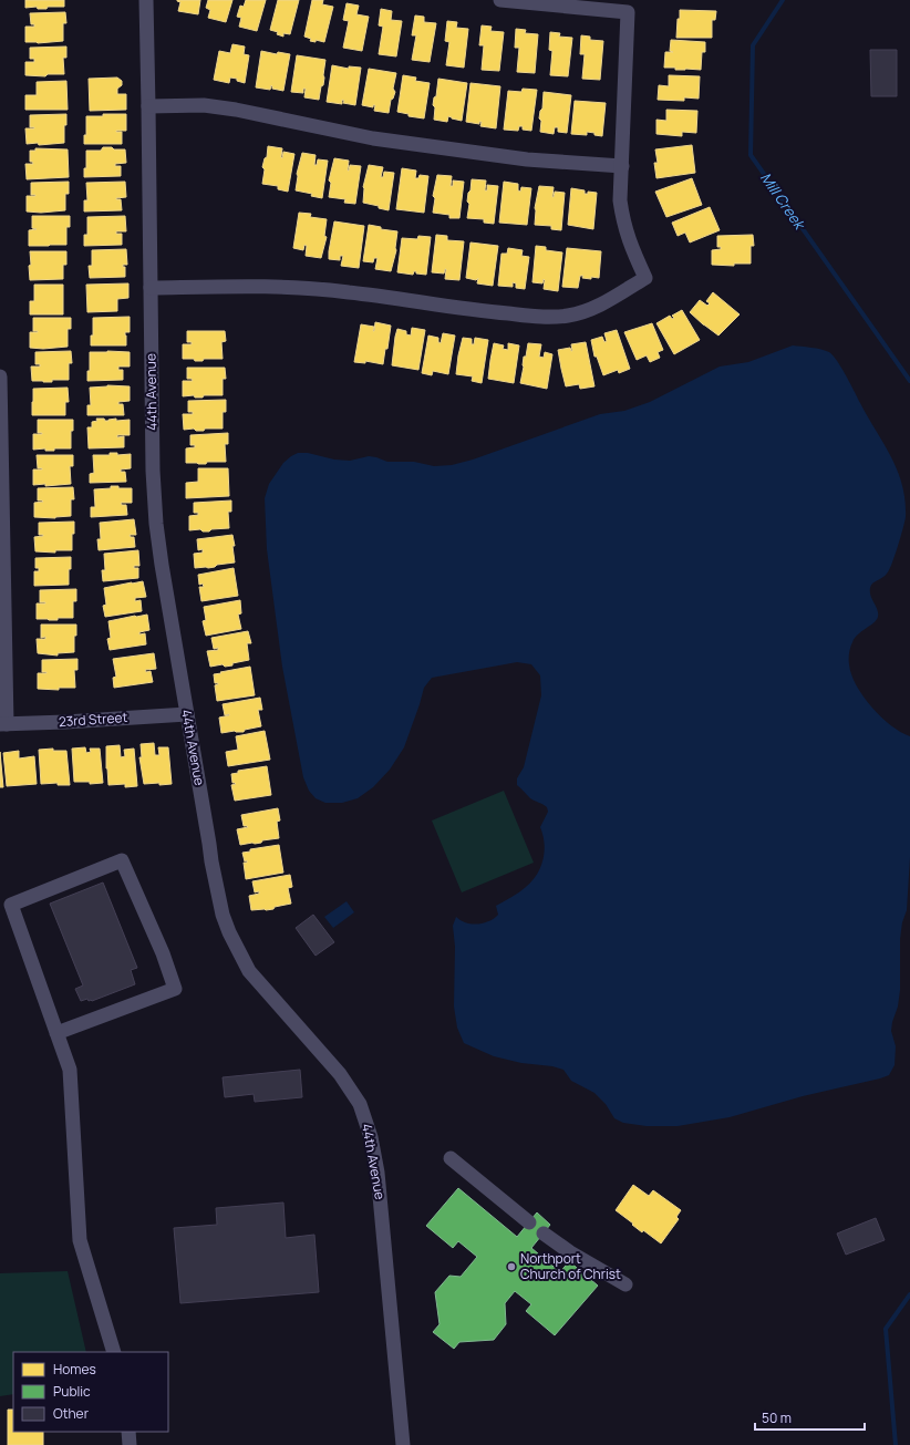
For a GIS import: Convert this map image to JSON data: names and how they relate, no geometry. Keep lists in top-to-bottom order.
{
  "streets": {
    "street": ["44th Avenue", "23rd Street"]
  },
  "crossings": [
    ["44th Avenue", "23rd Street"]
  ],
  "water": ["Mill Creek"],
  "places": ["Northport Church of Christ"],
  "legend": ["Homes", "Public", "Other"],
  "scale_bar": "50 m"
}
